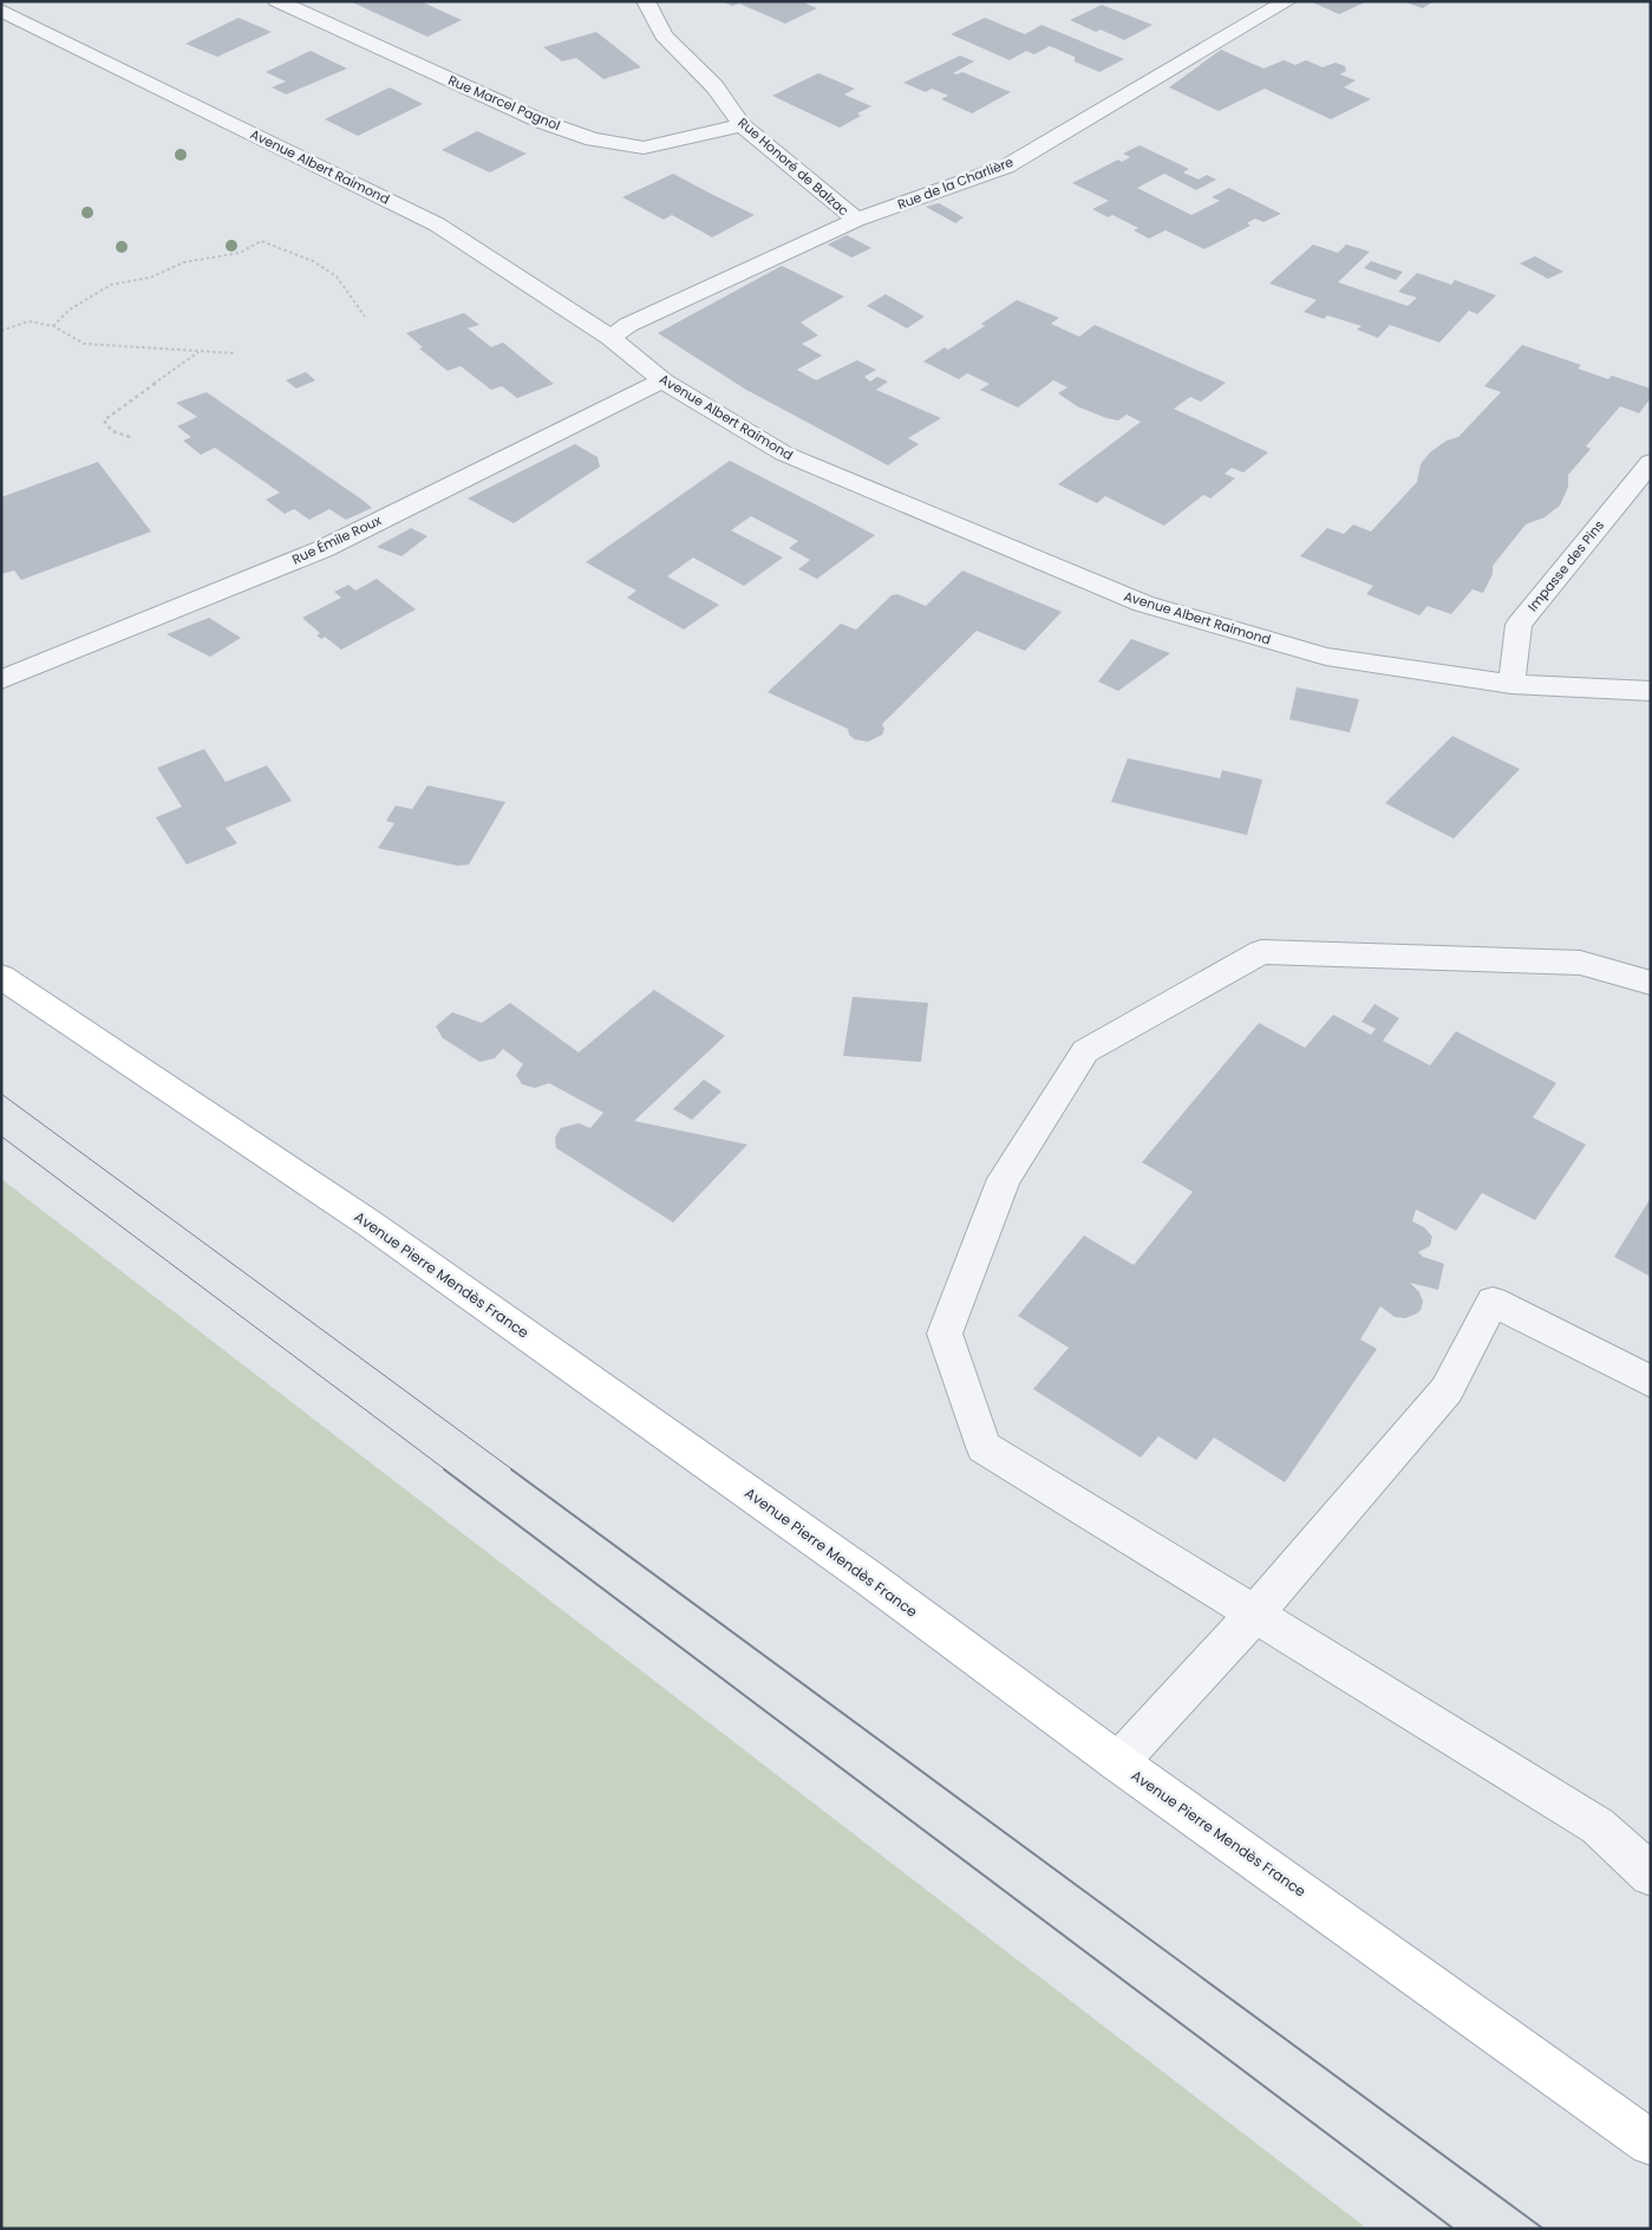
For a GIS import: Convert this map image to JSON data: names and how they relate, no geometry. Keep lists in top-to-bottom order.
{
  "streets": {
    "main road": ["Avenue Pierre Mendès France"],
    "street": [
      "Rue Marcel Pagnol",
      "Avenue Albert Raimond",
      "Rue Honoré de Balzac",
      "Rue de la Charlière",
      "Rue Émile Roux",
      "Impasse des Pins"
    ]
  },
  "crossings": [
    ["Rue Marcel Pagnol", "Rue Honoré de Balzac"],
    ["Avenue Albert Raimond", "Rue de la Charlière"],
    ["Avenue Albert Raimond", "Rue Émile Roux"],
    ["Avenue Albert Raimond", "Impasse des Pins"],
    ["Rue Honoré de Balzac", "Rue de la Charlière"]
  ]
}
